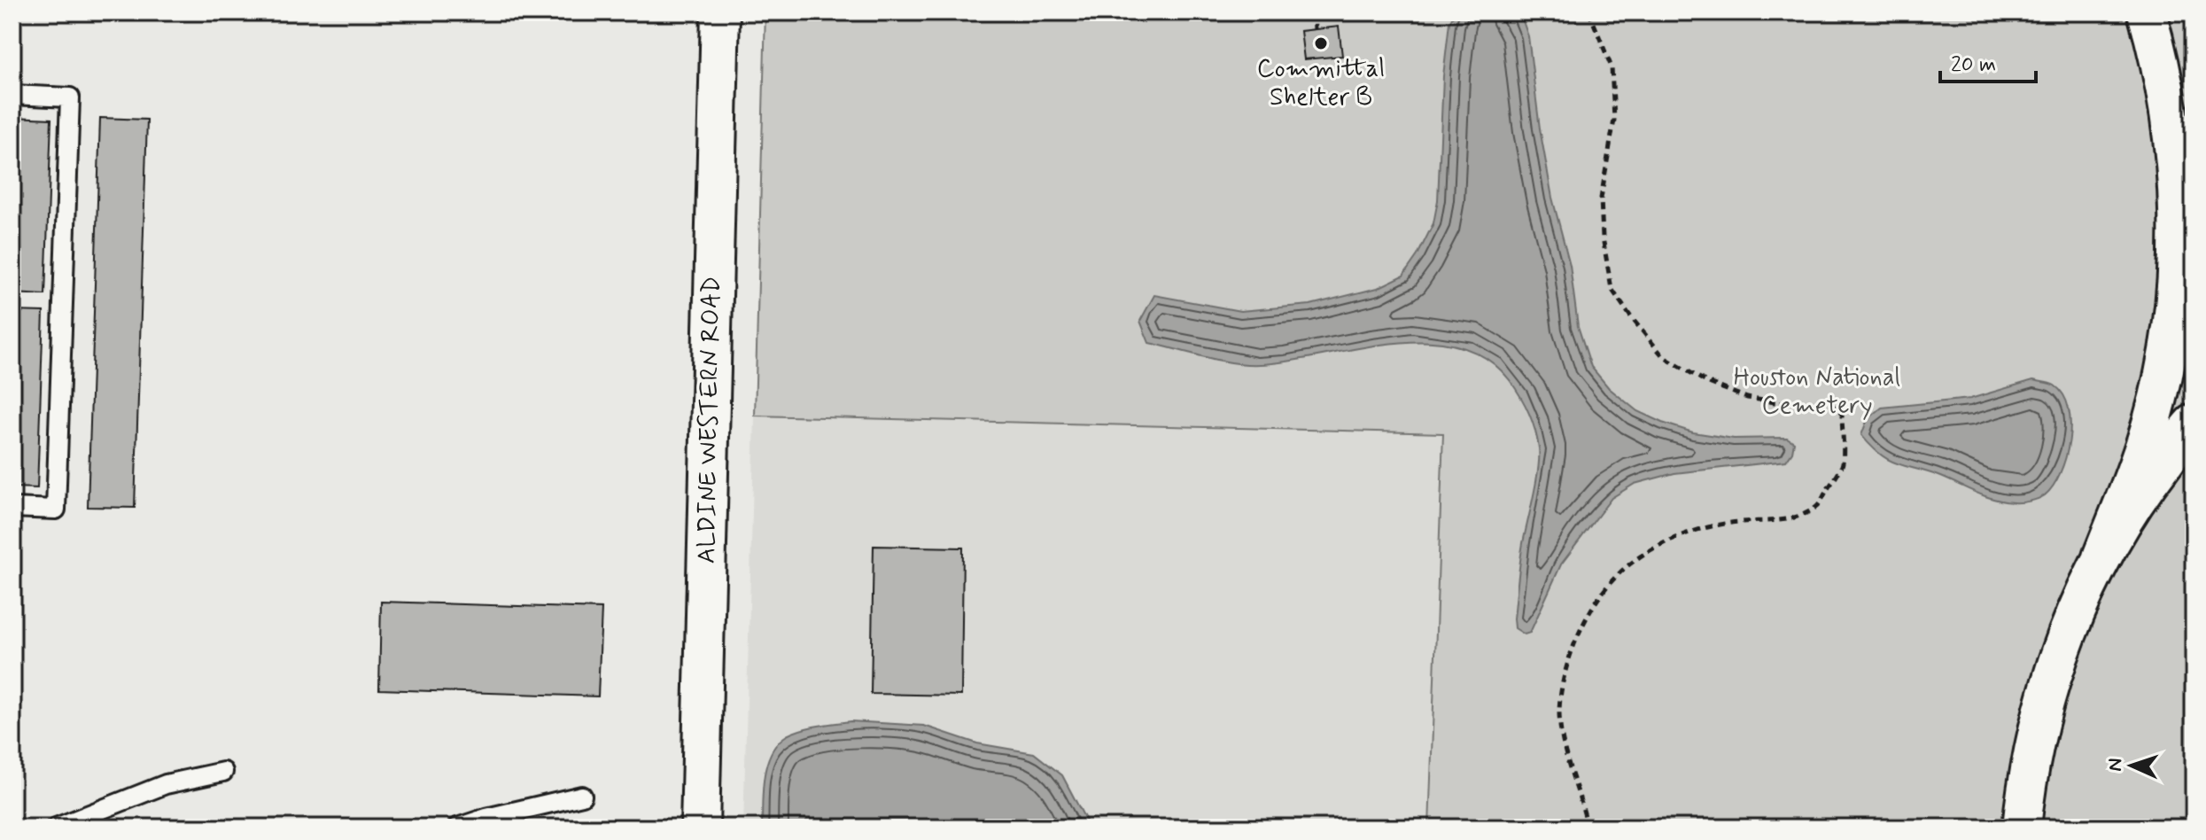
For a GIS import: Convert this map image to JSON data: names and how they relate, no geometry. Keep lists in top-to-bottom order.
{
  "streets": {
    "street": ["ALDINE WESTERN ROAD"]
  },
  "parks": ["Houston National Cemetery"],
  "places": ["Committal Shelter B"],
  "scale_bar": "20 m",
  "north": "left"
}
